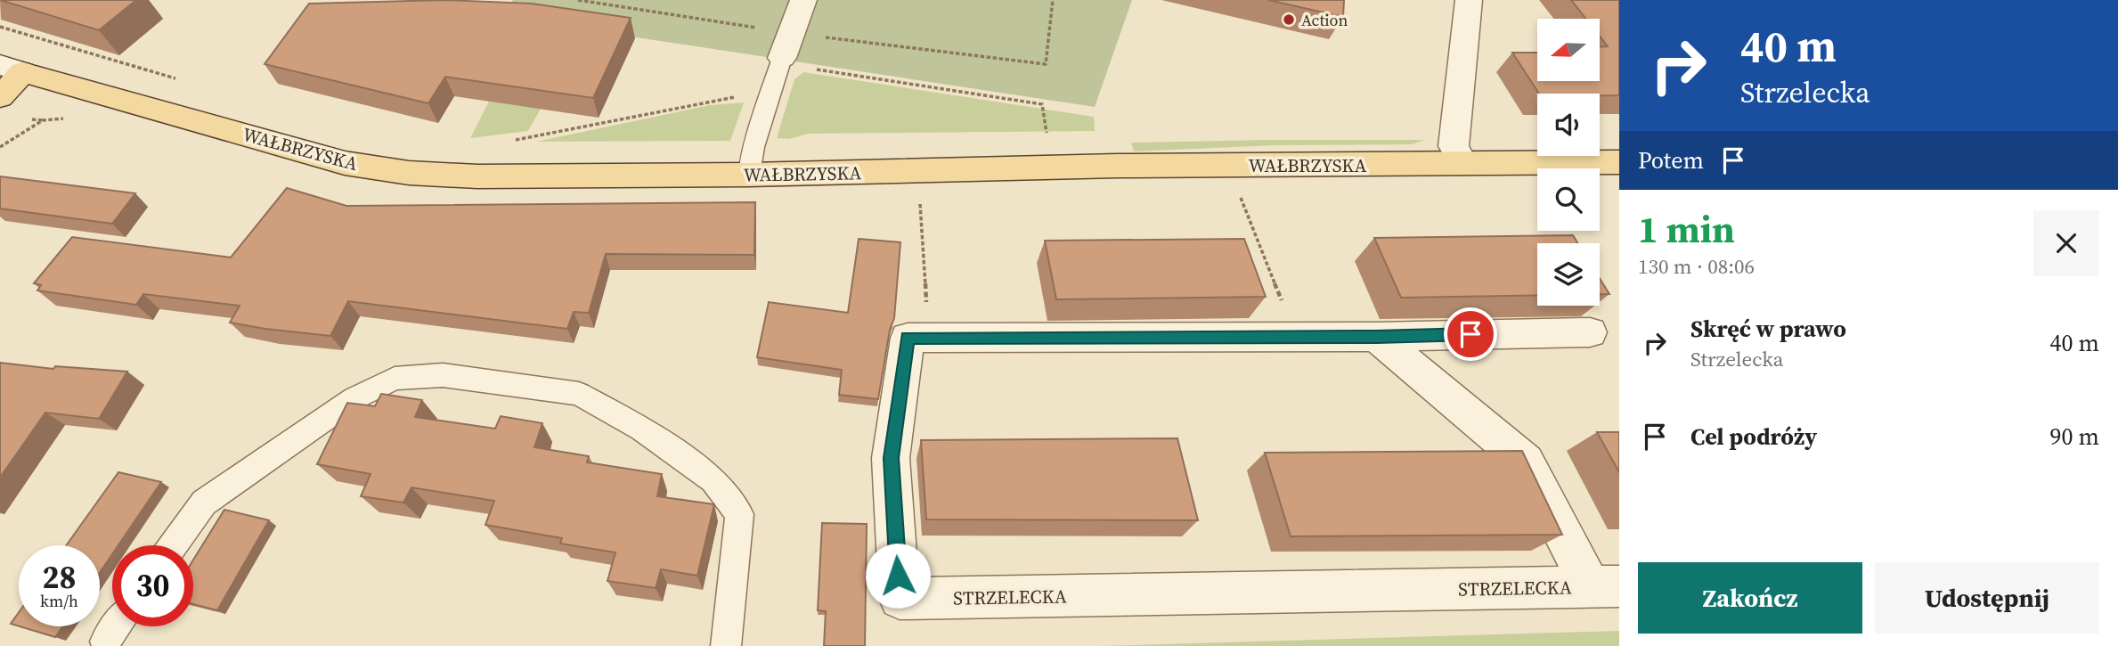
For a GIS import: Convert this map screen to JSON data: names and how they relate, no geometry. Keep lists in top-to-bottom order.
{
  "streets": {
    "main road": ["WAŁBRZYSKA"],
    "street": ["STRZELECKA"]
  },
  "places": ["Action"],
  "north": "left",
  "page": {
    "turn": ["40 m", "Strzelecka"],
    "then": "Potem",
    "heading": ["1 min", "130 m · 08:06"],
    "list": [
      {
        "name": "Skręć w prawo",
        "note": "Strzelecka",
        "value": "40 m"
      },
      {
        "name": "Cel podróży",
        "value": "90 m"
      }
    ],
    "speed": "28 km/h",
    "limit": "30",
    "buttons": ["Zakończ", "Udostępnij"]
  }
}
